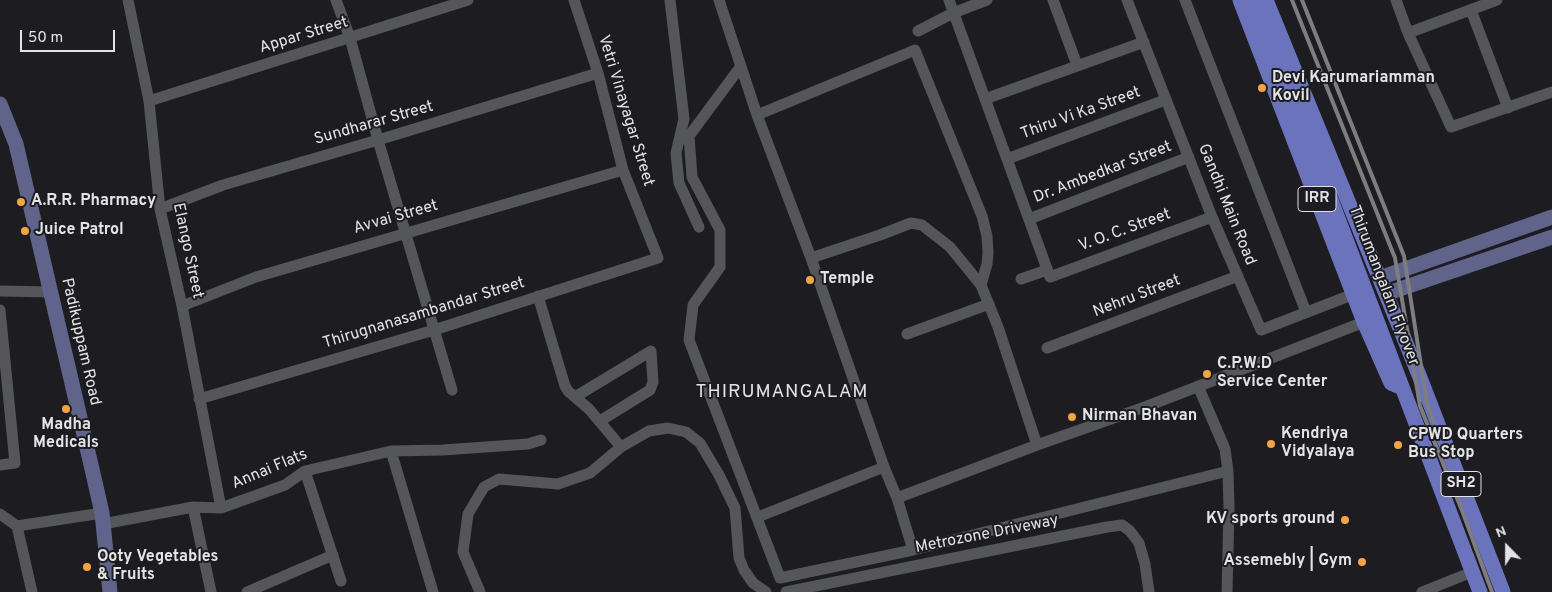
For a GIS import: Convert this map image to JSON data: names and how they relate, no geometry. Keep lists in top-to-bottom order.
{
  "streets": {
    "main road": ["IRR", "Thirumangalam Flyover", "SH2"],
    "street": [
      "Appar Street",
      "Vetri Vinayagar Street",
      "Thiru Vi Ka Street",
      "Sundharar Street",
      "Dr. Ambedkar Street",
      "Gandhi Main Road",
      "Avvai Street",
      "V. O. C. Street",
      "Elango Street",
      "Nehru Street",
      "Thirugnanasambandar Street",
      "Padikuppam Road",
      "Annai Flats",
      "Metrozone Driveway"
    ]
  },
  "crossings": [
    ["Appar Street", "Elango Street"],
    ["Vetri Vinayagar Street", "Sundharar Street"],
    ["Vetri Vinayagar Street", "Avvai Street"],
    ["Vetri Vinayagar Street", "Thirugnanasambandar Street"],
    ["Thiru Vi Ka Street", "Gandhi Main Road"],
    ["Sundharar Street", "Elango Street"],
    ["Dr. Ambedkar Street", "Gandhi Main Road"],
    ["IRR", "Gandhi Main Road"],
    ["IRR", "Thirumangalam Flyover"],
    ["IRR", "SH2"],
    ["Gandhi Main Road", "V. O. C. Street"],
    ["Gandhi Main Road", "Nehru Street"],
    ["Avvai Street", "Elango Street"],
    ["Elango Street", "Thirugnanasambandar Street"],
    ["Elango Street", "Annai Flats"],
    ["Thirumangalam Flyover", "SH2"],
    ["Padikuppam Road", "Annai Flats"]
  ],
  "districts": ["THIRUMANGALAM"],
  "places": [
    "Devi Karumariamman Kovil",
    "A.R.R. Pharmacy",
    "Juice Patrol",
    "Temple",
    "C.P.W.D Service Center",
    "Madha Medicals",
    "Nirman Bhavan",
    "Kendriya Vidyalaya",
    "CPWD Quarters Bus Stop",
    "KV sports ground",
    "Assemebly | Gym",
    "Ooty Vegetables & Fruits"
  ],
  "scale_bar": "50 m",
  "north": "top"
}
